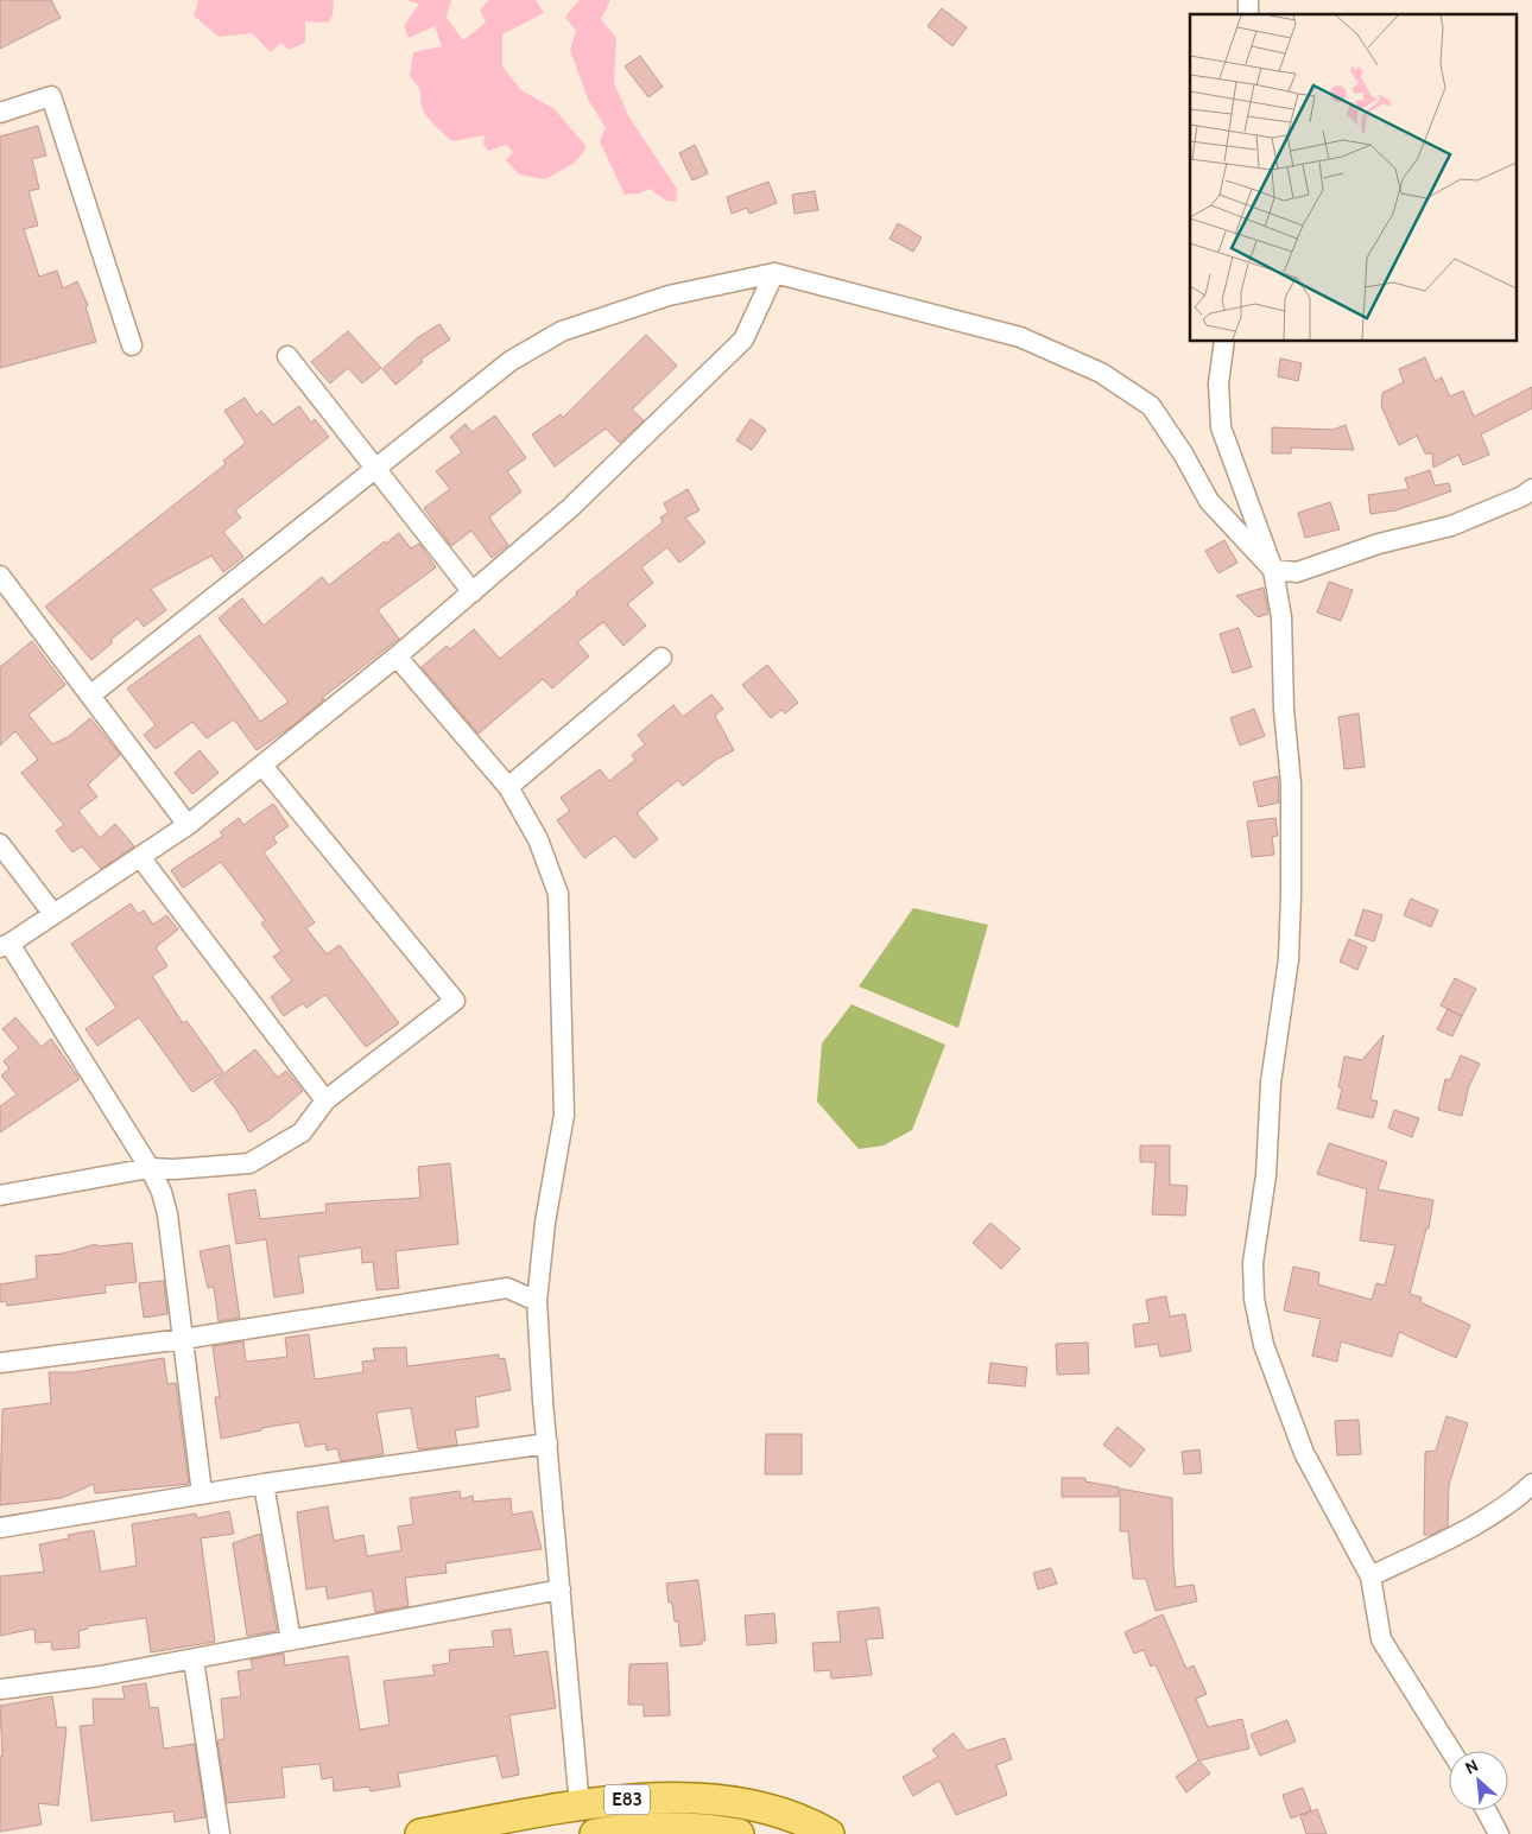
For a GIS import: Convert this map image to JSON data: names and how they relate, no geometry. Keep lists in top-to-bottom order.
{
  "streets": {
    "main road": ["E83"]
  },
  "north": "top left"
}
